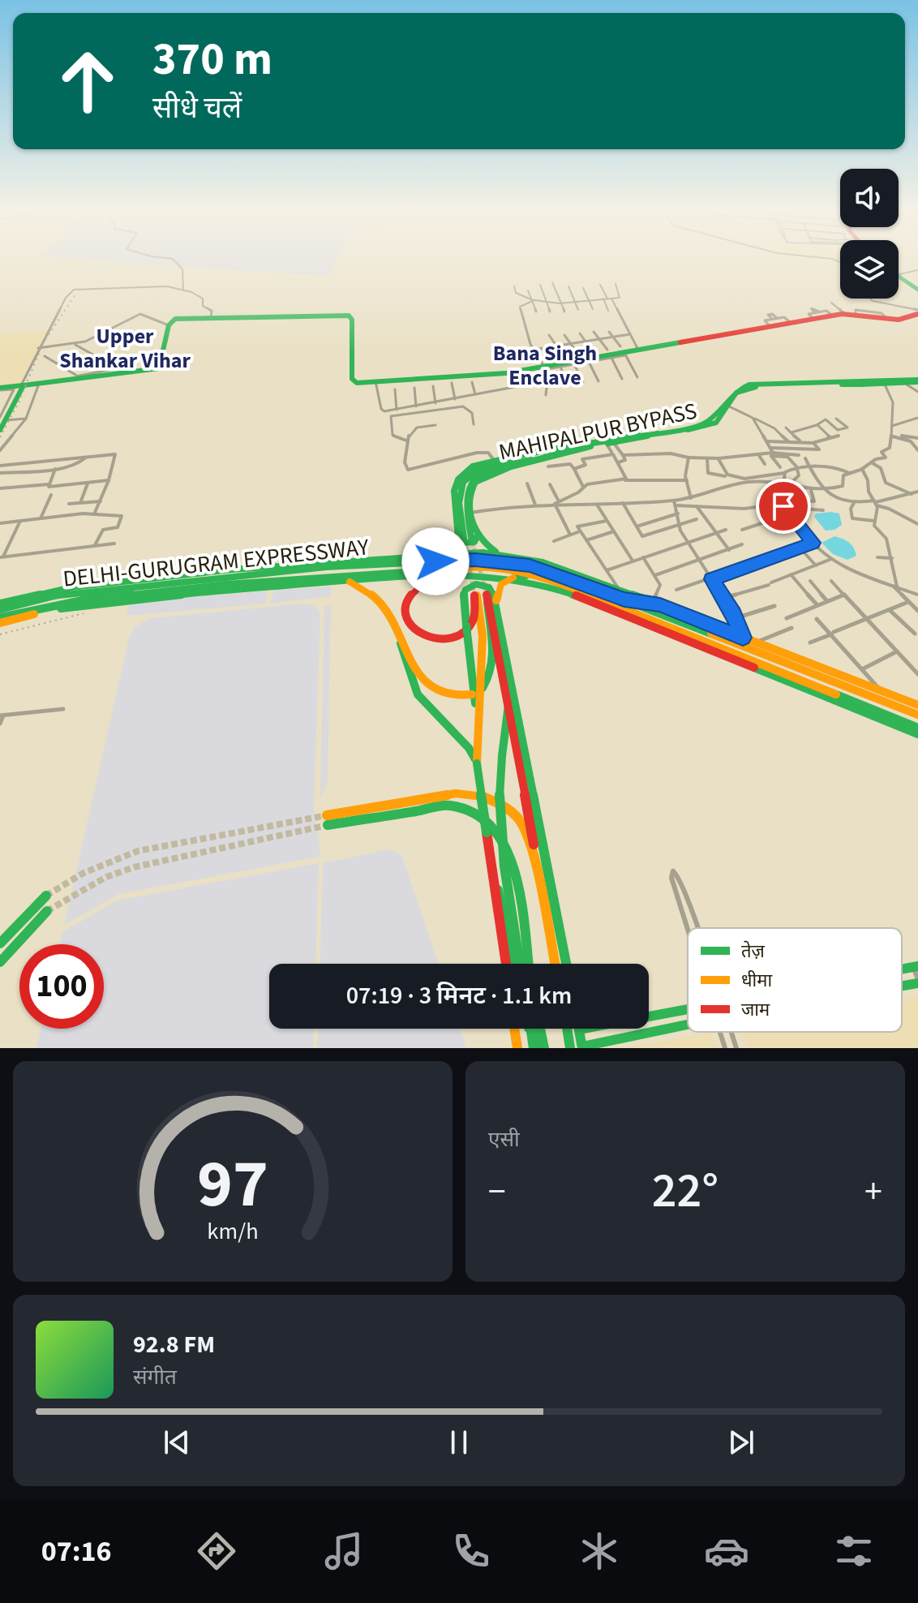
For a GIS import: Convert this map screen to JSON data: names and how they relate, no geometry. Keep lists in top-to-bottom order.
{
  "streets": {
    "main road": ["MAHIPALPUR BYPASS", "DELHI-GURUGRAM EXPRESSWAY"]
  },
  "districts": ["Upper Shankar Vihar", "Bana Singh Enclave"],
  "legend": ["तेज़", "धीमा", "जाम"],
  "page": {
    "turn": ["370 m", "सीधे चलें"],
    "limit": "100",
    "trip": "07:19 · 3 मिनट · 1.1 km",
    "tile": "एसी",
    "heat": ["−", "22°", "+"],
    "song": ["92.8 FM", "संगीत"],
    "tabs": "07:16",
    "gauge": ["97", "km/h"]
  }
}
